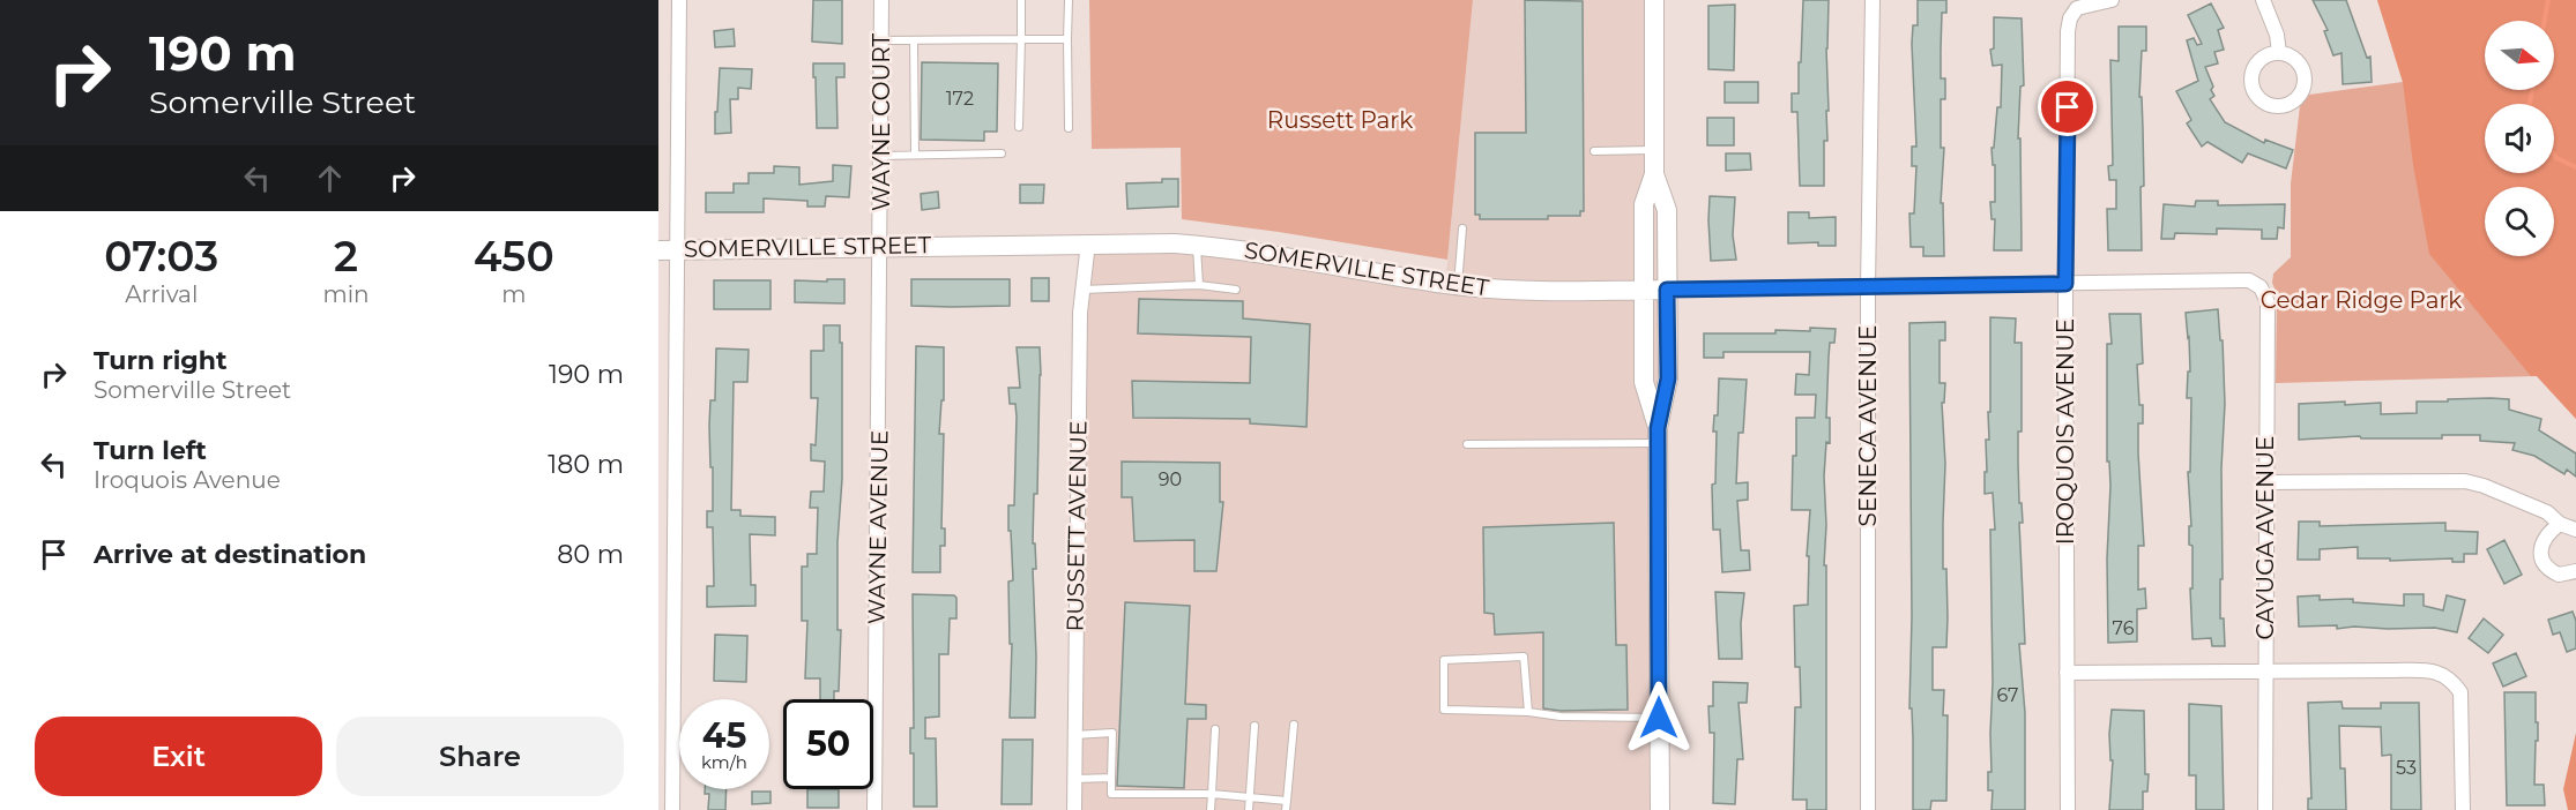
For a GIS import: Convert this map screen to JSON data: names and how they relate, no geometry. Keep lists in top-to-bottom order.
{
  "streets": {
    "main road": ["SOMERVILLE STREET"],
    "street": [
      "WAYNE COURT",
      "SENECA AVENUE",
      "IROQUOIS AVENUE",
      "RUSSETT AVENUE",
      "WAYNE AVENUE",
      "CAYUGA AVENUE"
    ]
  },
  "crossings": [
    ["WAYNE COURT", "SOMERVILLE STREET"],
    ["WAYNE COURT", "WAYNE AVENUE"],
    ["SOMERVILLE STREET", "SENECA AVENUE"],
    ["SOMERVILLE STREET", "IROQUOIS AVENUE"],
    ["SOMERVILLE STREET", "RUSSETT AVENUE"],
    ["SOMERVILLE STREET", "WAYNE AVENUE"],
    ["SOMERVILLE STREET", "CAYUGA AVENUE"]
  ],
  "parks": ["Russett Park", "Cedar Ridge Park"],
  "house_numbers": [
    "172",
    "90",
    "76",
    "67",
    "53"
  ],
  "north": "right",
  "page": {
    "turn": ["190 m", "Somerville Street"],
    "eta": [
      "07:03",
      "Arrival",
      "2",
      "min",
      "450",
      "m"
    ],
    "list": [
      {
        "name": "Turn right",
        "note": "Somerville Street",
        "value": "190 m"
      },
      {
        "name": "Turn left",
        "note": "Iroquois Avenue",
        "value": "180 m"
      },
      {
        "name": "Arrive at destination",
        "value": "80 m"
      }
    ],
    "speed": "45 km/h",
    "limit": "50",
    "buttons": ["Exit", "Share"]
  }
}
